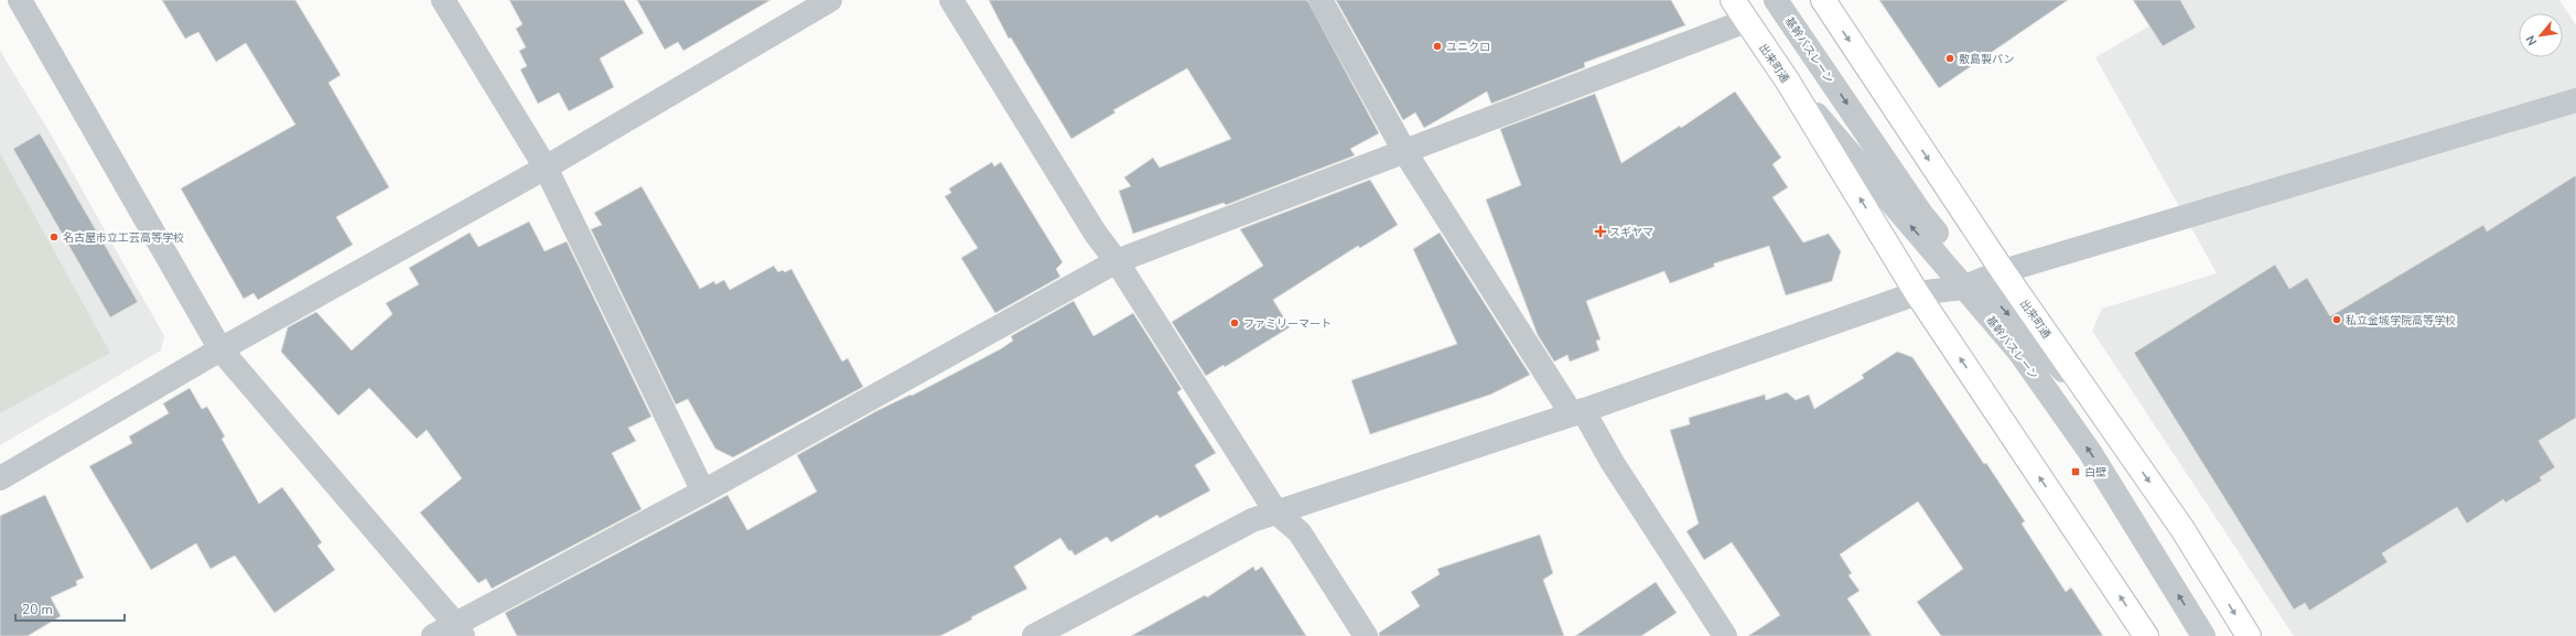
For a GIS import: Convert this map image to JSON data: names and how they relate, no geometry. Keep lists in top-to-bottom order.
{
  "streets": {
    "main road": ["出来町通"],
    "street": ["基幹バスレーン"]
  },
  "crossings": [
    ["基幹バスレーン", "出来町通"]
  ],
  "places": {
    "other": [
      "ユニクロ",
      "敷島製パン",
      "名古屋市立工芸高等学校",
      "私立金城学院高等学校",
      "ファミリーマート"
    ],
    "health": ["スギヤマ"],
    "transit": ["白壁"]
  },
  "scale_bar": "20 m",
  "north": "bottom left"
}
